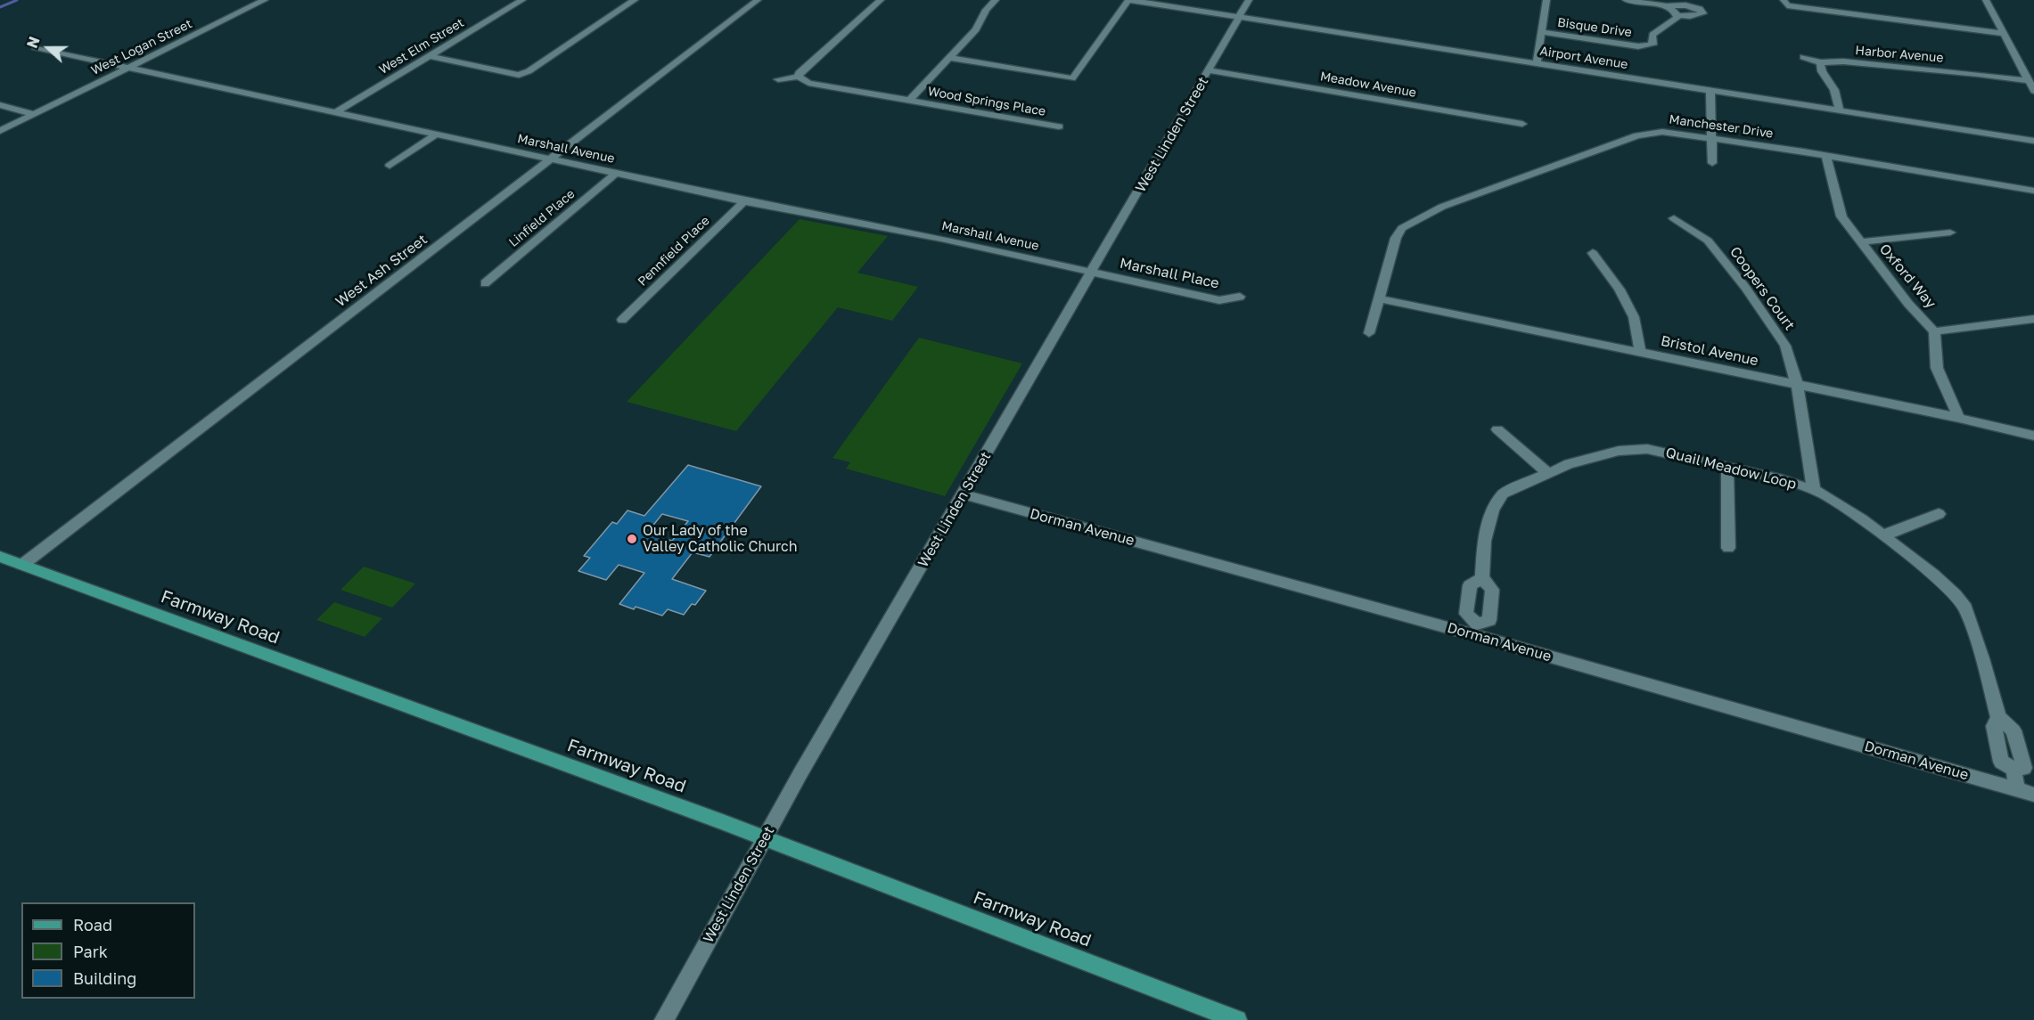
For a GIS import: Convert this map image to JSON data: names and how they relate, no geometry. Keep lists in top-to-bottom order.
{
  "streets": {
    "main road": ["Farmway Road"],
    "street": [
      "Bisque Drive",
      "West Elm Street",
      "West Logan Street",
      "Harbor Avenue",
      "Airport Avenue",
      "Meadow Avenue",
      "Wood Springs Place",
      "Manchester Drive",
      "West Linden Street",
      "Marshall Avenue",
      "Linfield Place",
      "Pennfield Place",
      "West Ash Street",
      "Marshall Place",
      "Oxford Way",
      "Coopers Court",
      "Bristol Avenue",
      "Quail Meadow Loop",
      "Dorman Avenue"
    ]
  },
  "crossings": [
    ["West Elm Street", "Marshall Avenue"],
    ["West Logan Street", "Marshall Avenue"],
    ["Airport Avenue", "West Linden Street"],
    ["Meadow Avenue", "West Linden Street"],
    ["Manchester Drive", "Oxford Way"],
    ["Manchester Drive", "Bristol Avenue"],
    ["West Linden Street", "Marshall Avenue"],
    ["West Linden Street", "Marshall Place"],
    ["West Linden Street", "Dorman Avenue"],
    ["West Linden Street", "Farmway Road"],
    ["Marshall Avenue", "Linfield Place"],
    ["Marshall Avenue", "Pennfield Place"],
    ["Marshall Avenue", "West Ash Street"],
    ["Marshall Avenue", "Marshall Place"],
    ["West Ash Street", "Farmway Road"],
    ["Oxford Way", "Bristol Avenue"],
    ["Coopers Court", "Bristol Avenue"],
    ["Coopers Court", "Quail Meadow Loop"],
    ["Quail Meadow Loop", "Dorman Avenue"]
  ],
  "places": ["Our Lady of the Valley Catholic Church"],
  "legend": ["Road", "Park", "Building"],
  "north": "left"
}
